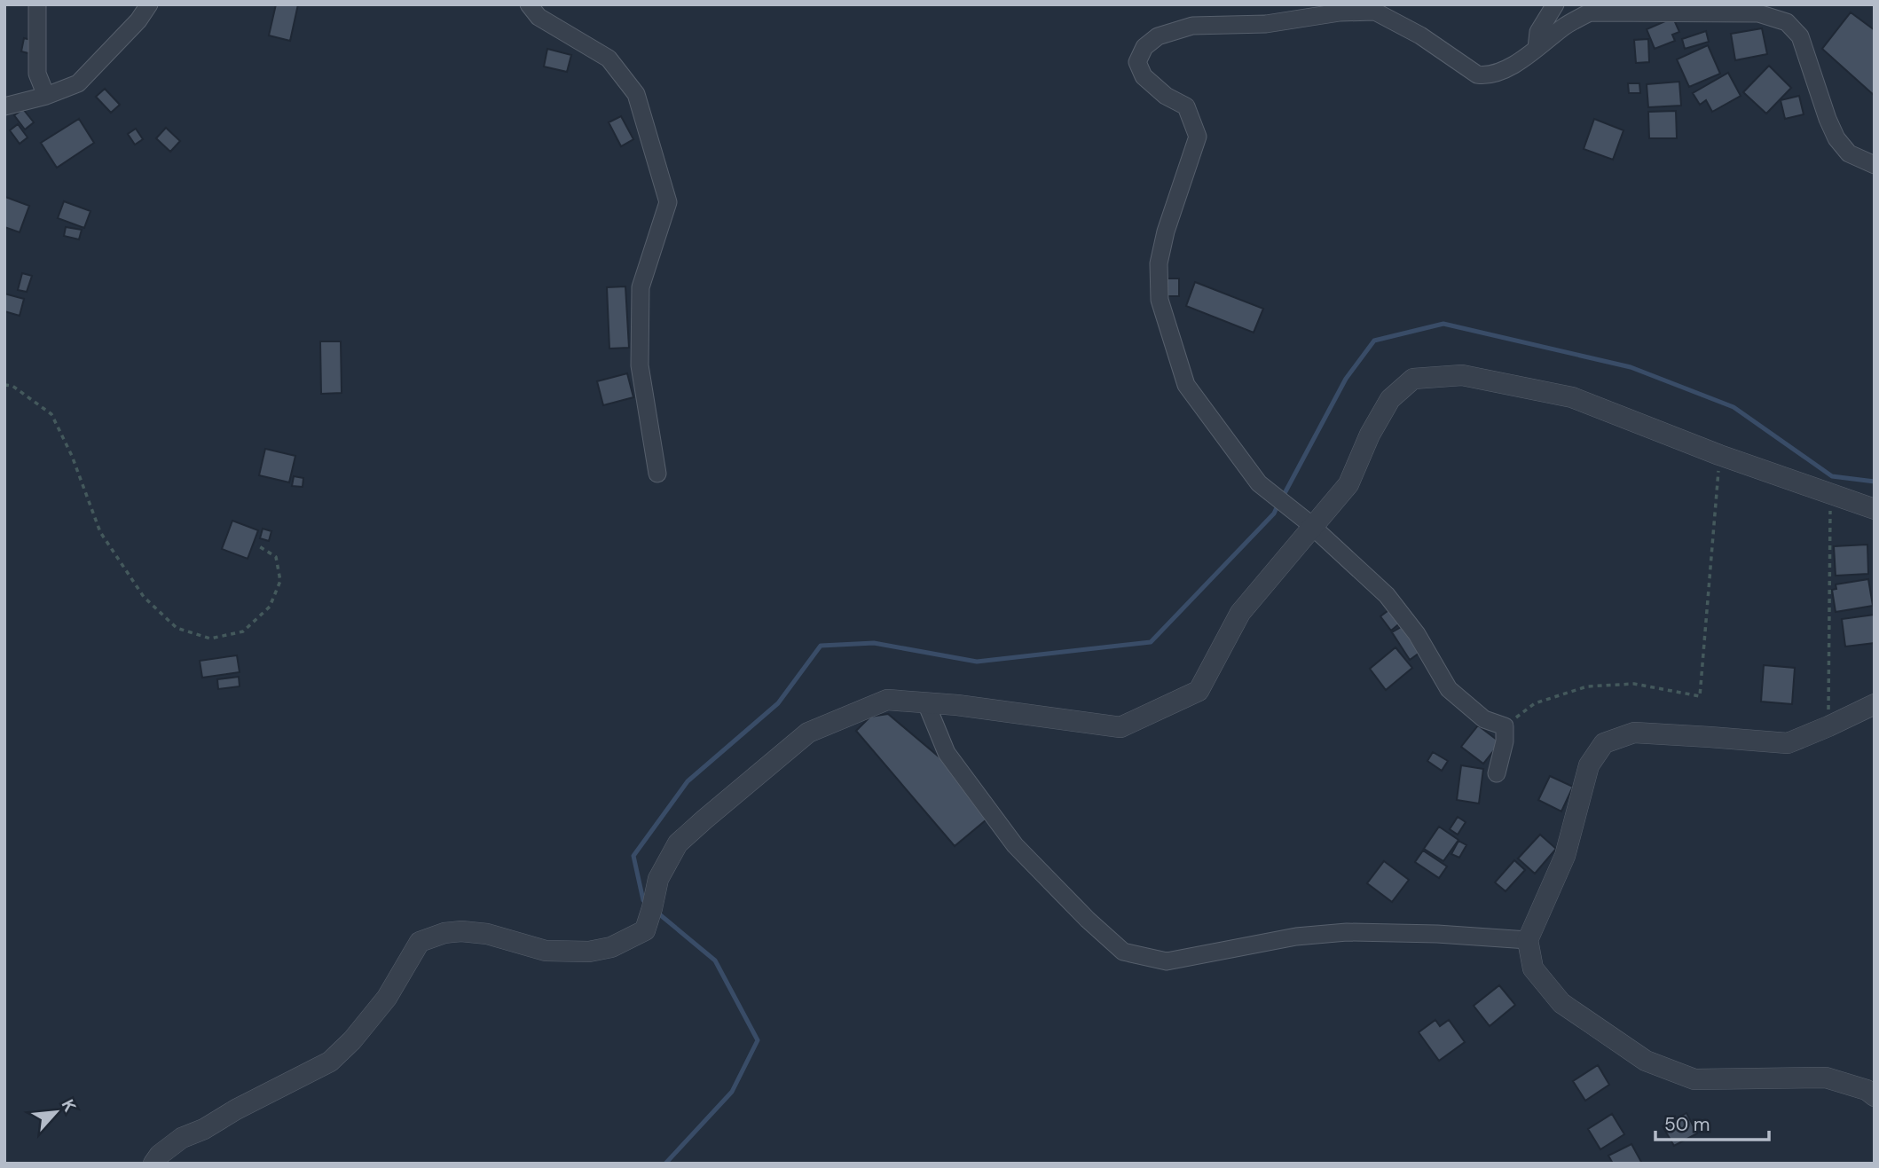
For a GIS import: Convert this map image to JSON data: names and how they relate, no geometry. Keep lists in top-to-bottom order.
{
  "scale_bar": "50 m",
  "north": "top right"
}
